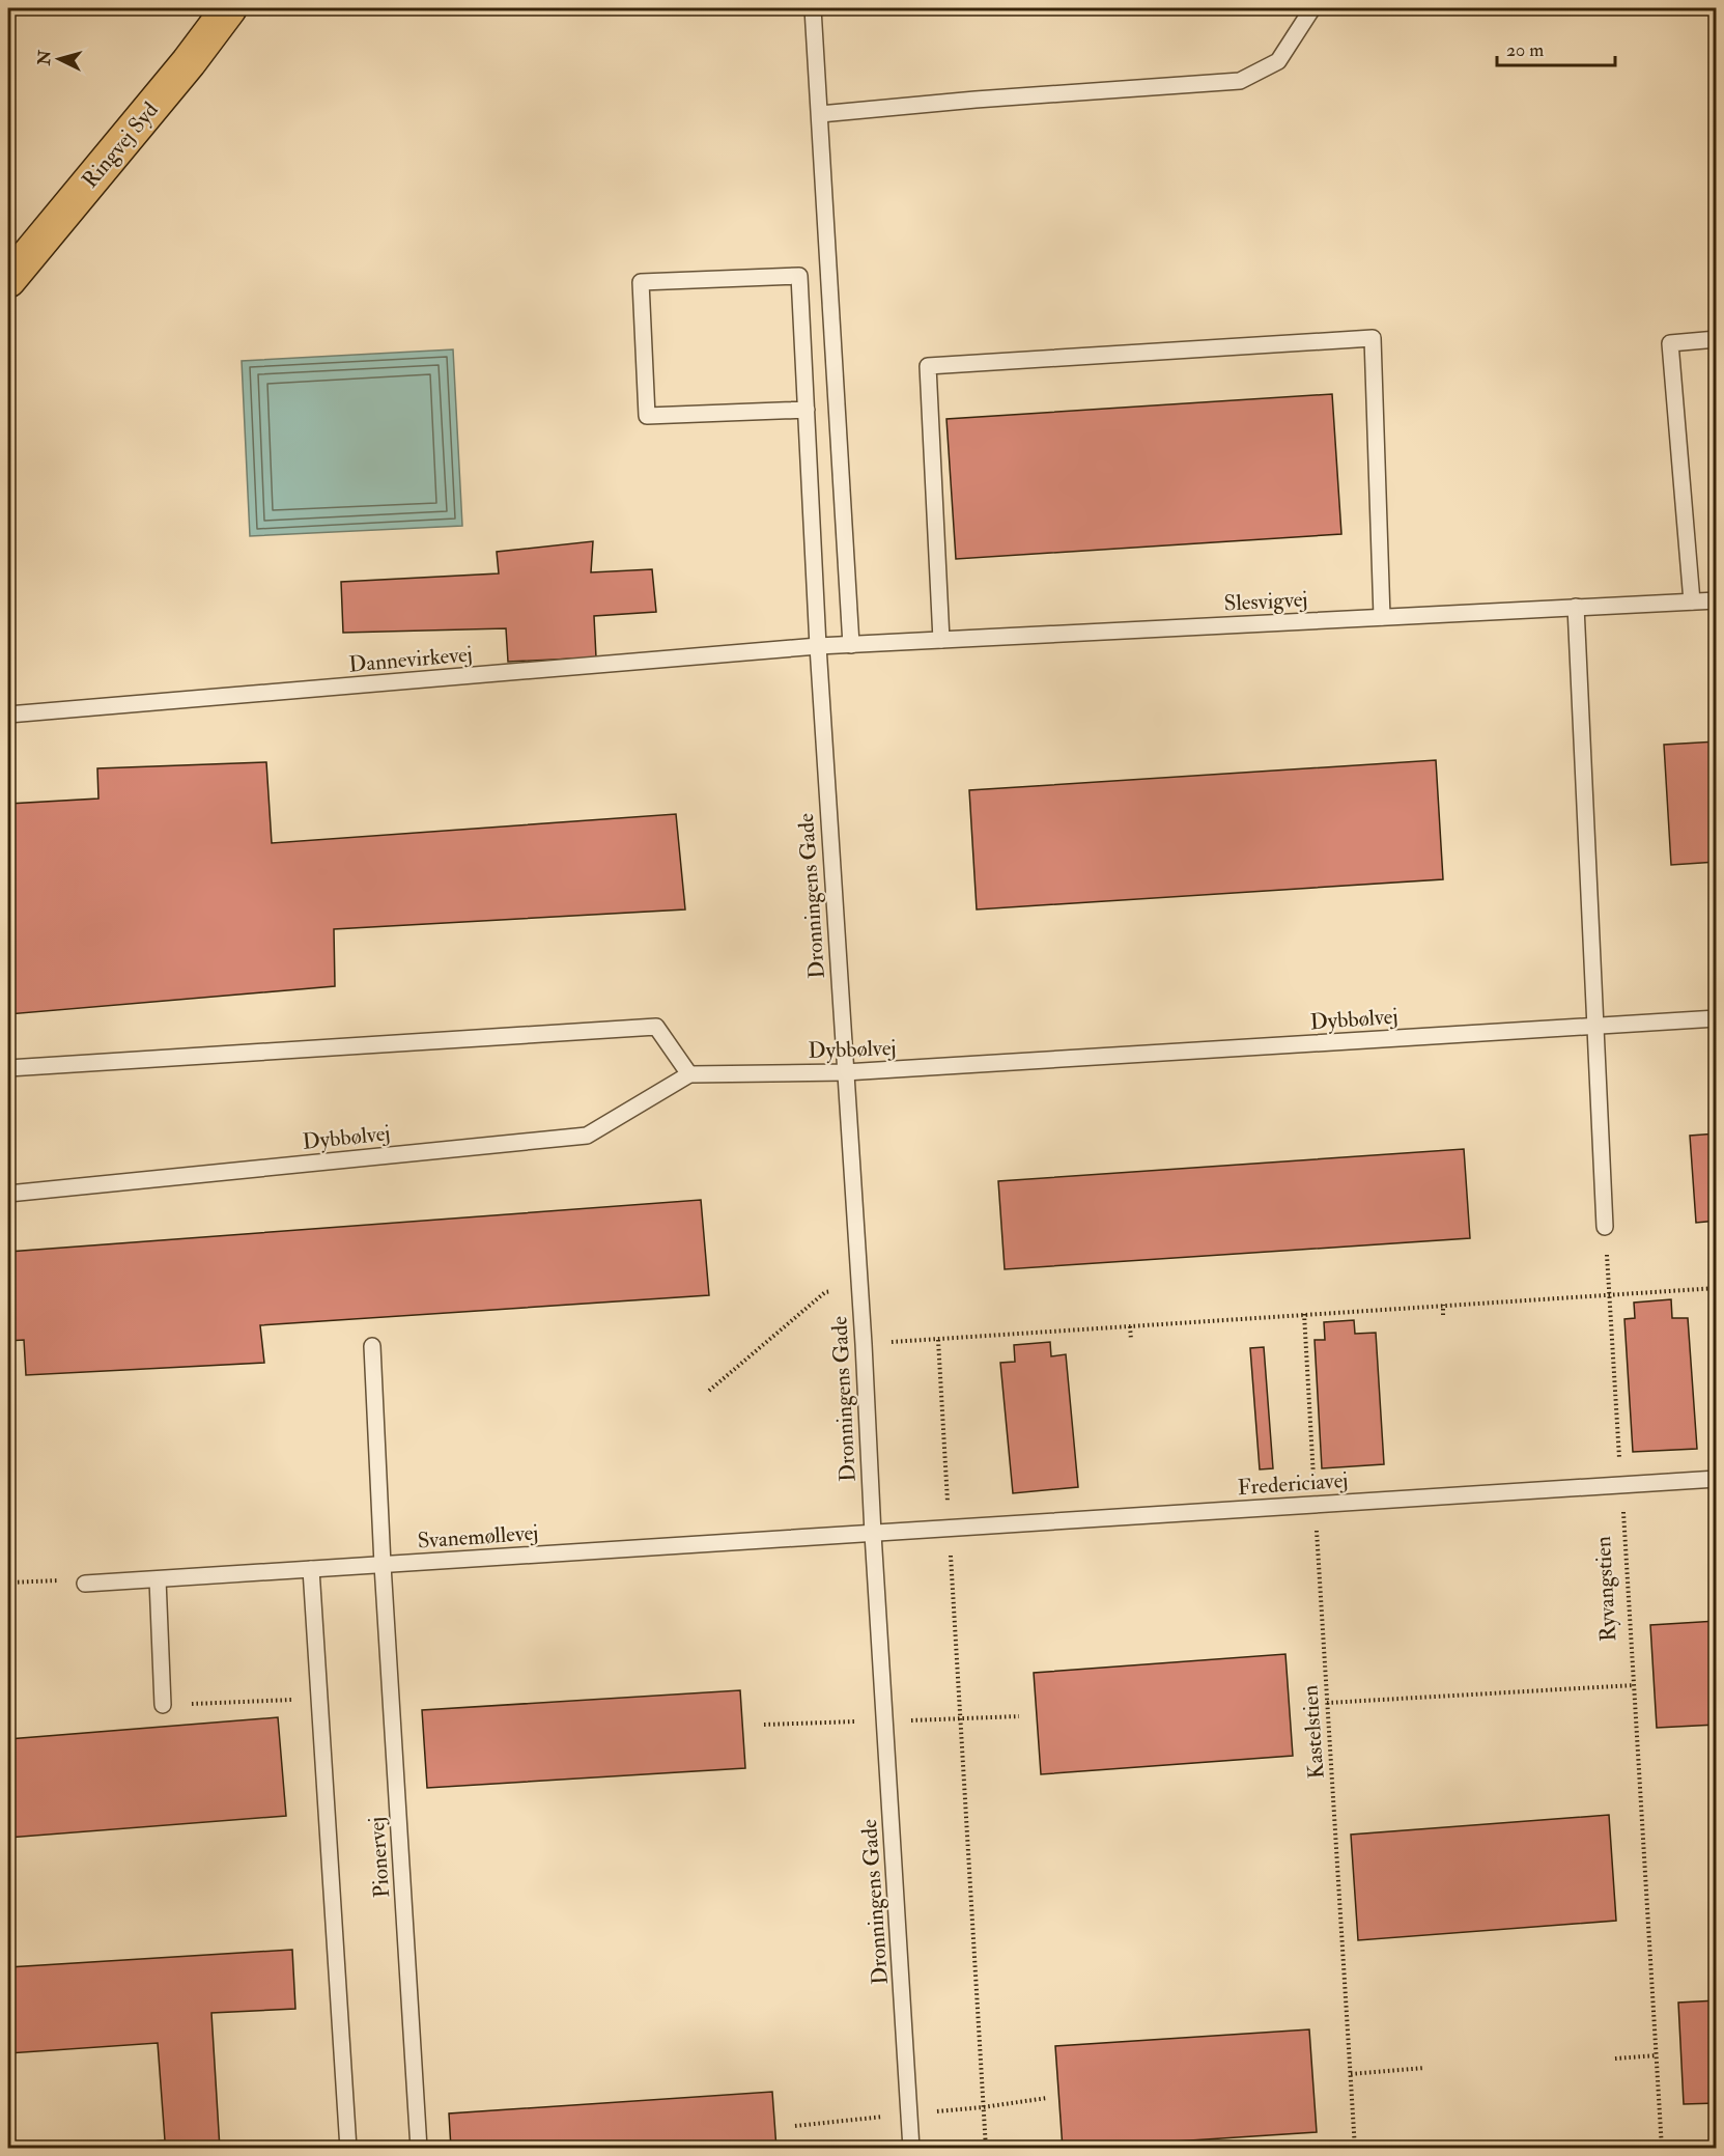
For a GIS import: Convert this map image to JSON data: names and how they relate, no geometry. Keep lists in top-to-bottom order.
{
  "streets": {
    "main road": ["Ringvej Syd"],
    "lane": [
      "Slesvigvej",
      "Dannevirkevej",
      "Dronningens Gade",
      "Dybbølvej",
      "Fredericiavej",
      "Svanemøllevej",
      "Pionervej"
    ],
    "path": ["Ryvangstien", "Kastelstien"]
  },
  "crossings": [
    ["Slesvigvej", "Dannevirkevej"],
    ["Slesvigvej", "Dronningens Gade"],
    ["Dannevirkevej", "Dronningens Gade"],
    ["Dronningens Gade", "Dybbølvej"],
    ["Dronningens Gade", "Fredericiavej"],
    ["Dronningens Gade", "Svanemøllevej"],
    ["Fredericiavej", "Svanemøllevej"],
    ["Fredericiavej", "Ryvangstien"],
    ["Fredericiavej", "Kastelstien"],
    ["Svanemøllevej", "Pionervej"]
  ],
  "scale_bar": "20 m",
  "north": "left"
}
